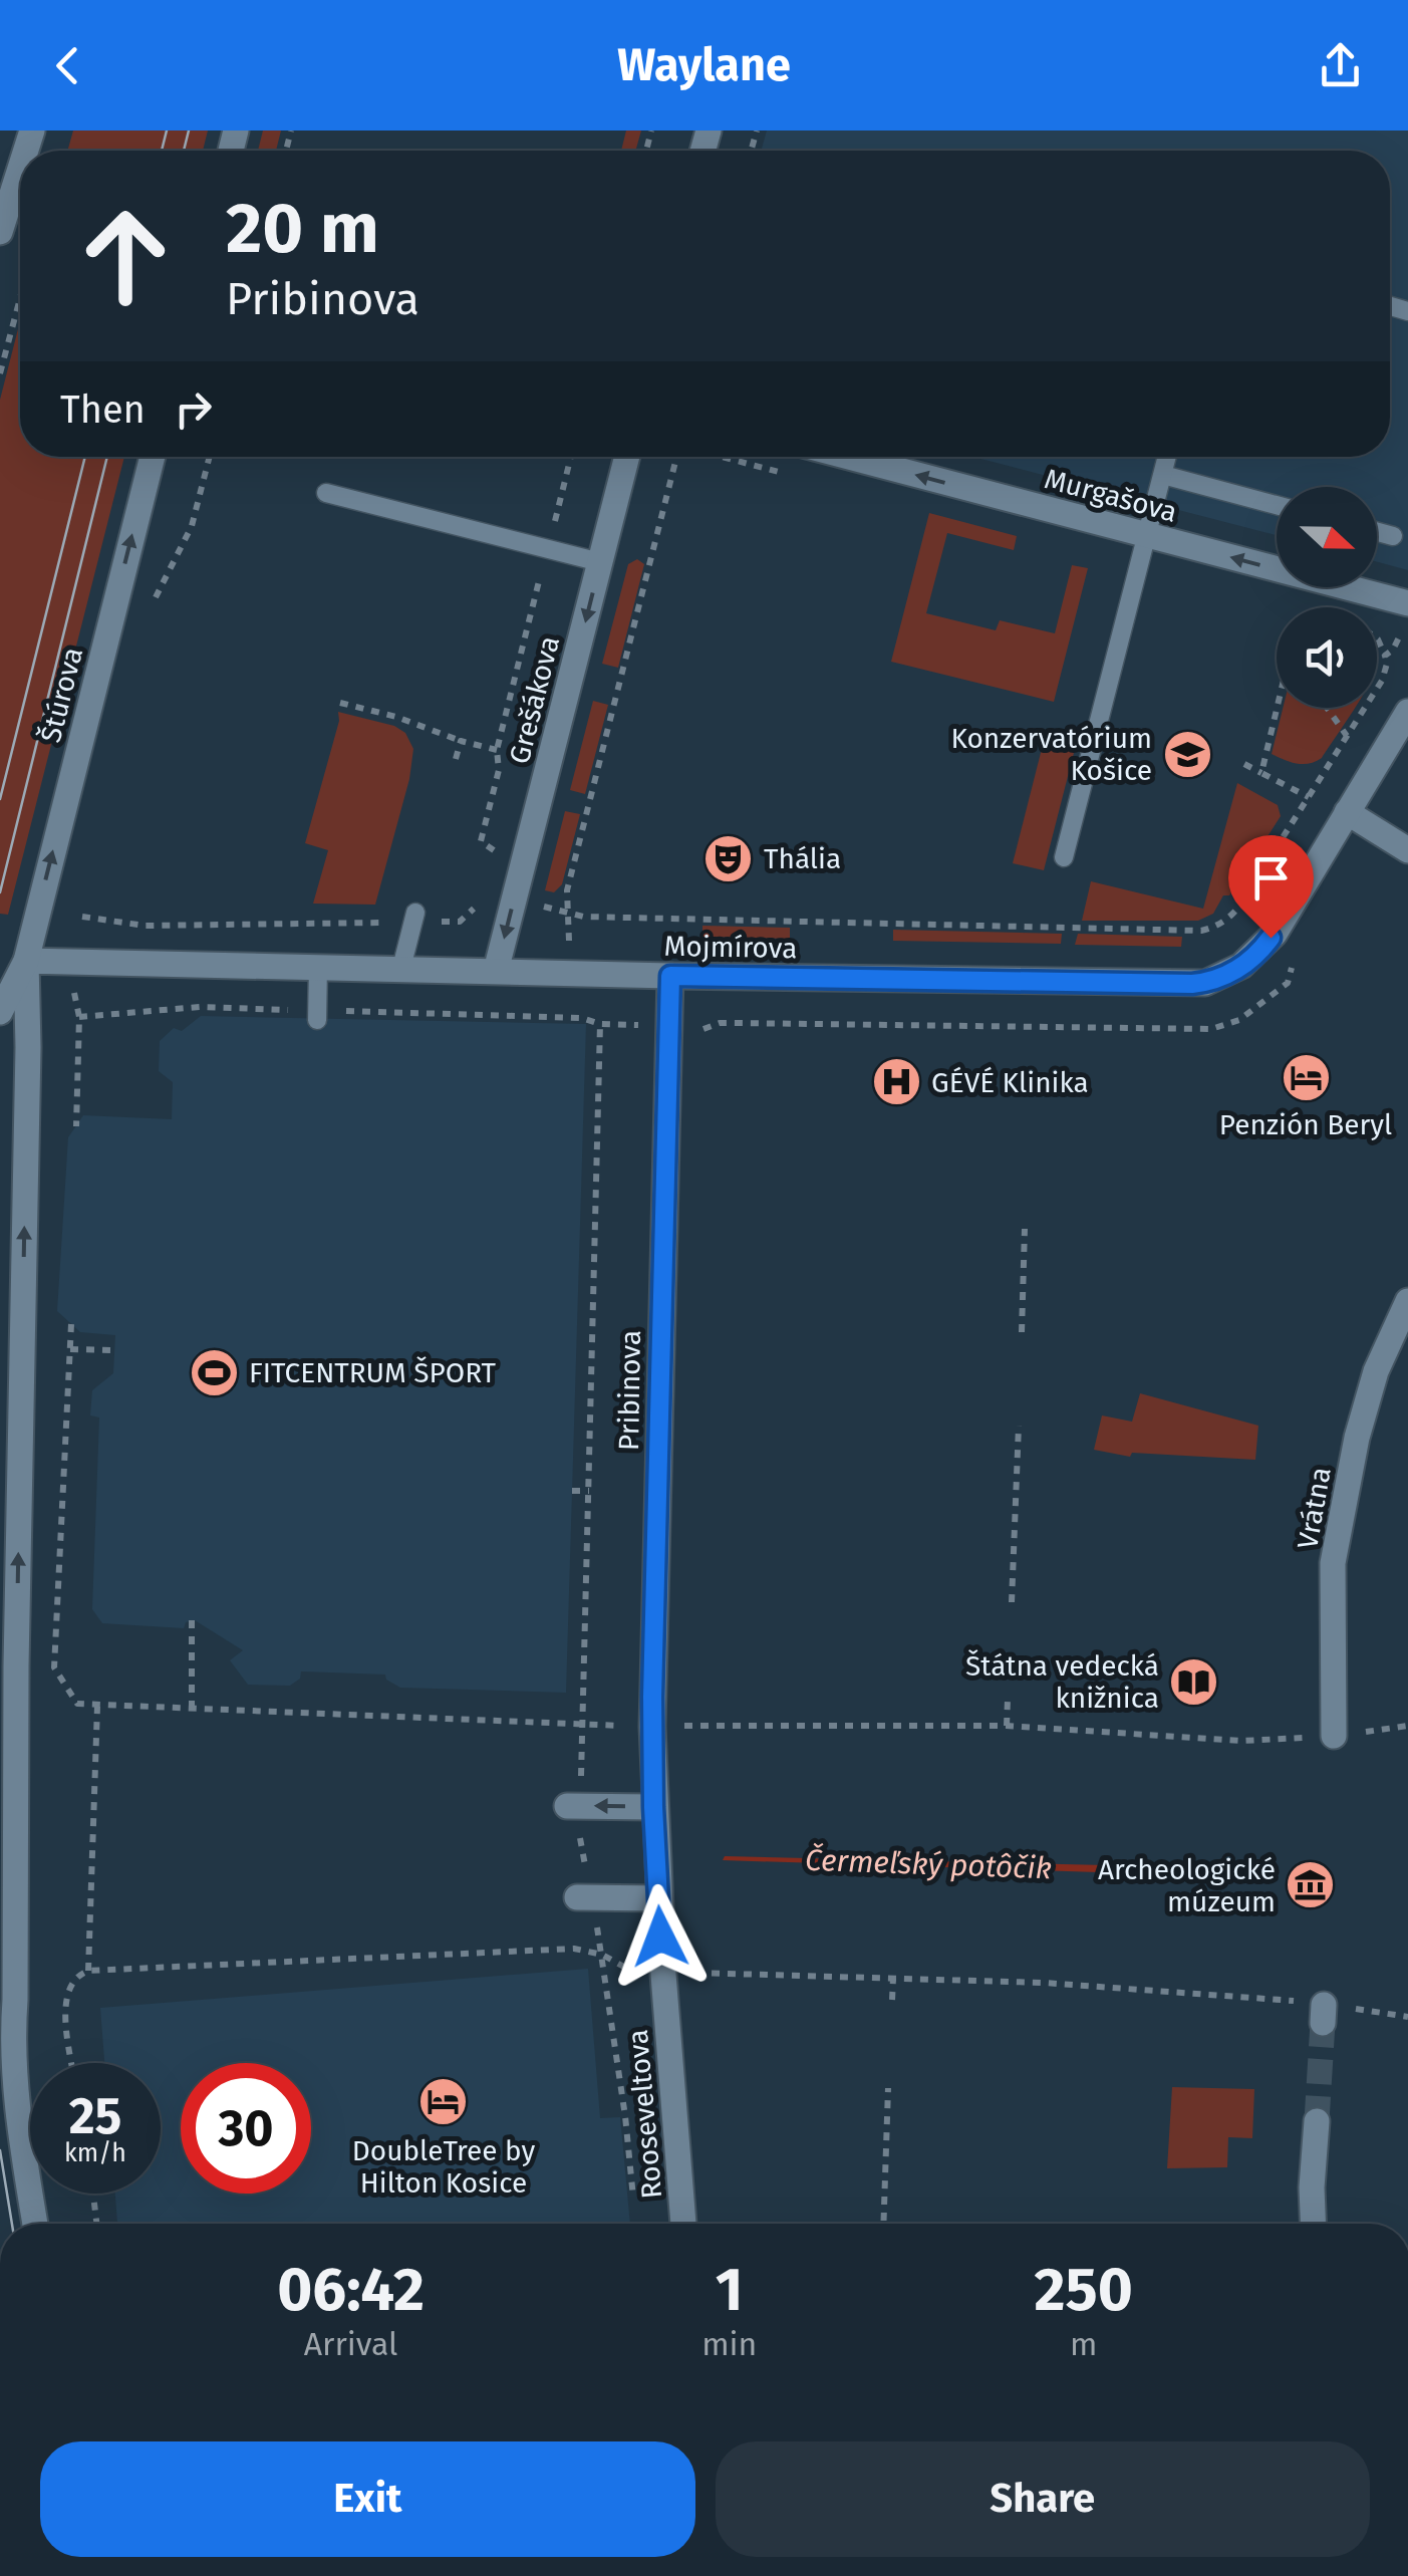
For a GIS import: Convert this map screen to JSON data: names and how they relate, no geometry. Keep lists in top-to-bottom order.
{
  "streets": {
    "street": [
      "Murgašova",
      "Štúrova",
      "Grešákova",
      "Mojmírova",
      "Pribinova",
      "Vrátna",
      "Rooseveltova"
    ]
  },
  "crossings": [
    ["Štúrova", "Mojmírova"],
    ["Grešákova", "Mojmírova"],
    ["Mojmírova", "Pribinova"],
    ["Pribinova", "Rooseveltova"]
  ],
  "one_way": ["Murgašova", "Štúrova", "Grešákova"],
  "water": ["Čermeľský potôčik"],
  "places": {
    "school or university": ["Konzervatórium Košice"],
    "theatre": ["Thália"],
    "hotel": ["Penzión Beryl", "DoubleTree by Hilton Kosice"],
    "hospital": ["GÉVÉ Klinika"],
    "sports": ["FITCENTRUM ŠPORT"],
    "library": ["Štátna vedecká knižnica"],
    "museum": ["Archeologické múzeum"]
  },
  "north": "right",
  "page": {
    "header": "Waylane",
    "turn": ["20 m", "Pribinova"],
    "then": "Then",
    "speed": "25 km/h",
    "limit": "30",
    "eta": [
      "06:42",
      "Arrival",
      "1",
      "min",
      "250",
      "m"
    ],
    "buttons": ["Exit", "Share"]
  }
}
